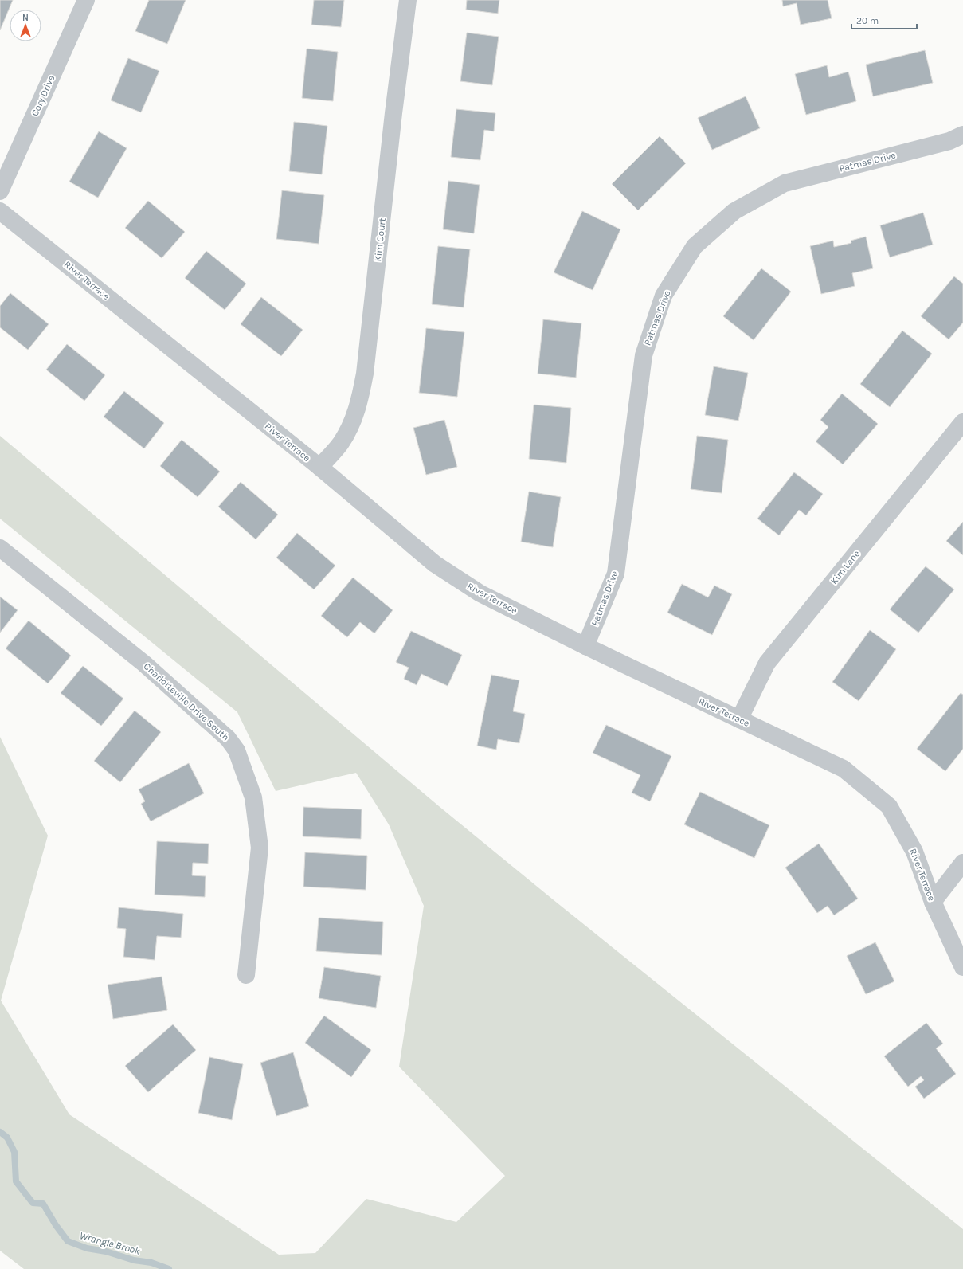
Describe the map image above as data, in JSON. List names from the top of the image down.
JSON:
{
  "streets": {
    "street": [
      "Cory Drive",
      "Patmas Drive",
      "Kim Court",
      "River Terrace",
      "Kim Lane",
      "Charlotteville Drive South"
    ]
  },
  "crossings": [
    ["Patmas Drive", "River Terrace"],
    ["Kim Court", "River Terrace"],
    ["River Terrace", "Kim Lane"]
  ],
  "water": ["Wrangle Brook"],
  "scale_bar": "20 m",
  "north": "top"
}
